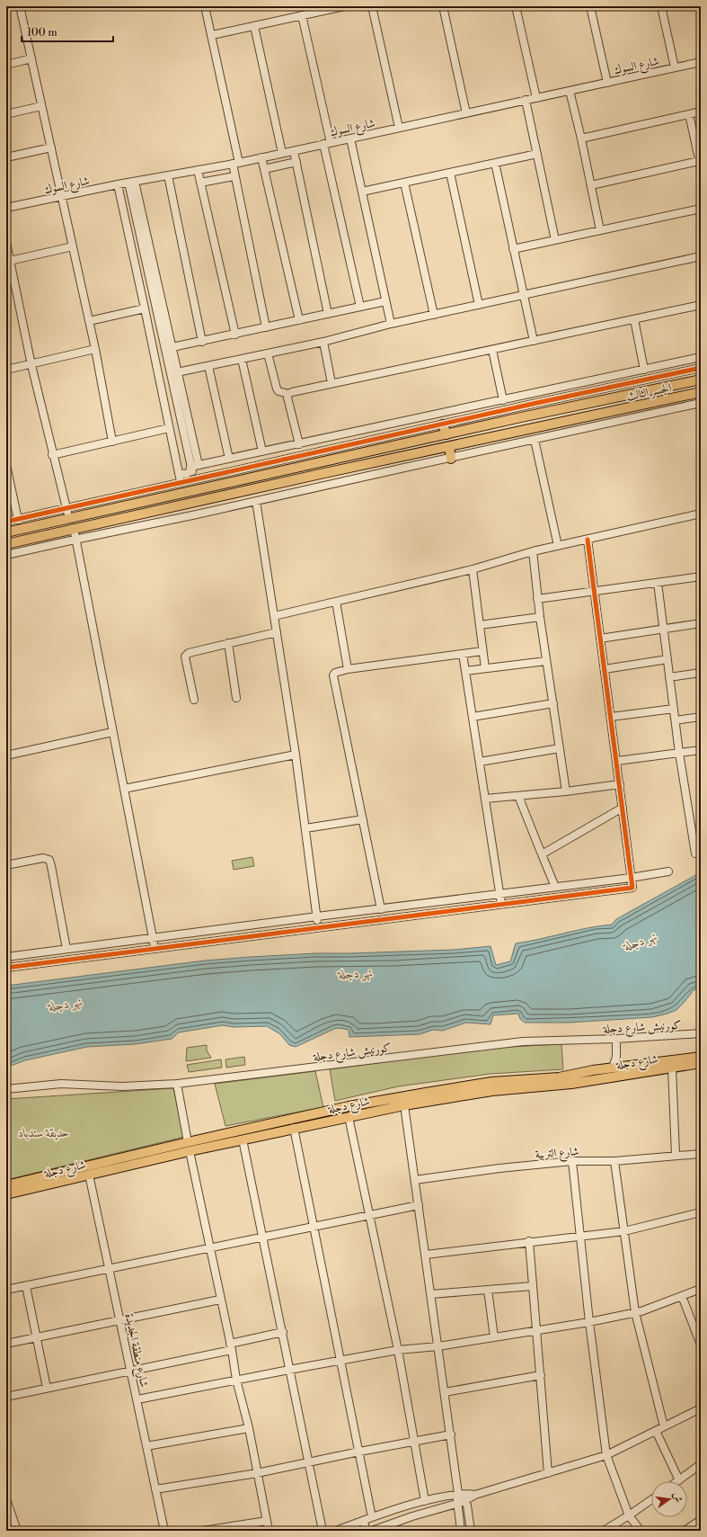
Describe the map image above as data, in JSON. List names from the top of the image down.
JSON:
{
  "streets": {
    "main road": ["الجسر الثالث", "شارع دجلة"],
    "street": [
      "شارع السوك",
      "كورنيش شارع دجلة",
      "شارع التربية",
      "شارع منطقة الجديدة"
    ]
  },
  "crossings": [
    ["شارع دجلة", "شارع منطقة الجديدة"]
  ],
  "water": ["نهر دجلة"],
  "parks": ["حديقة سندباد"],
  "scale_bar": "100 m",
  "north": "right"
}
